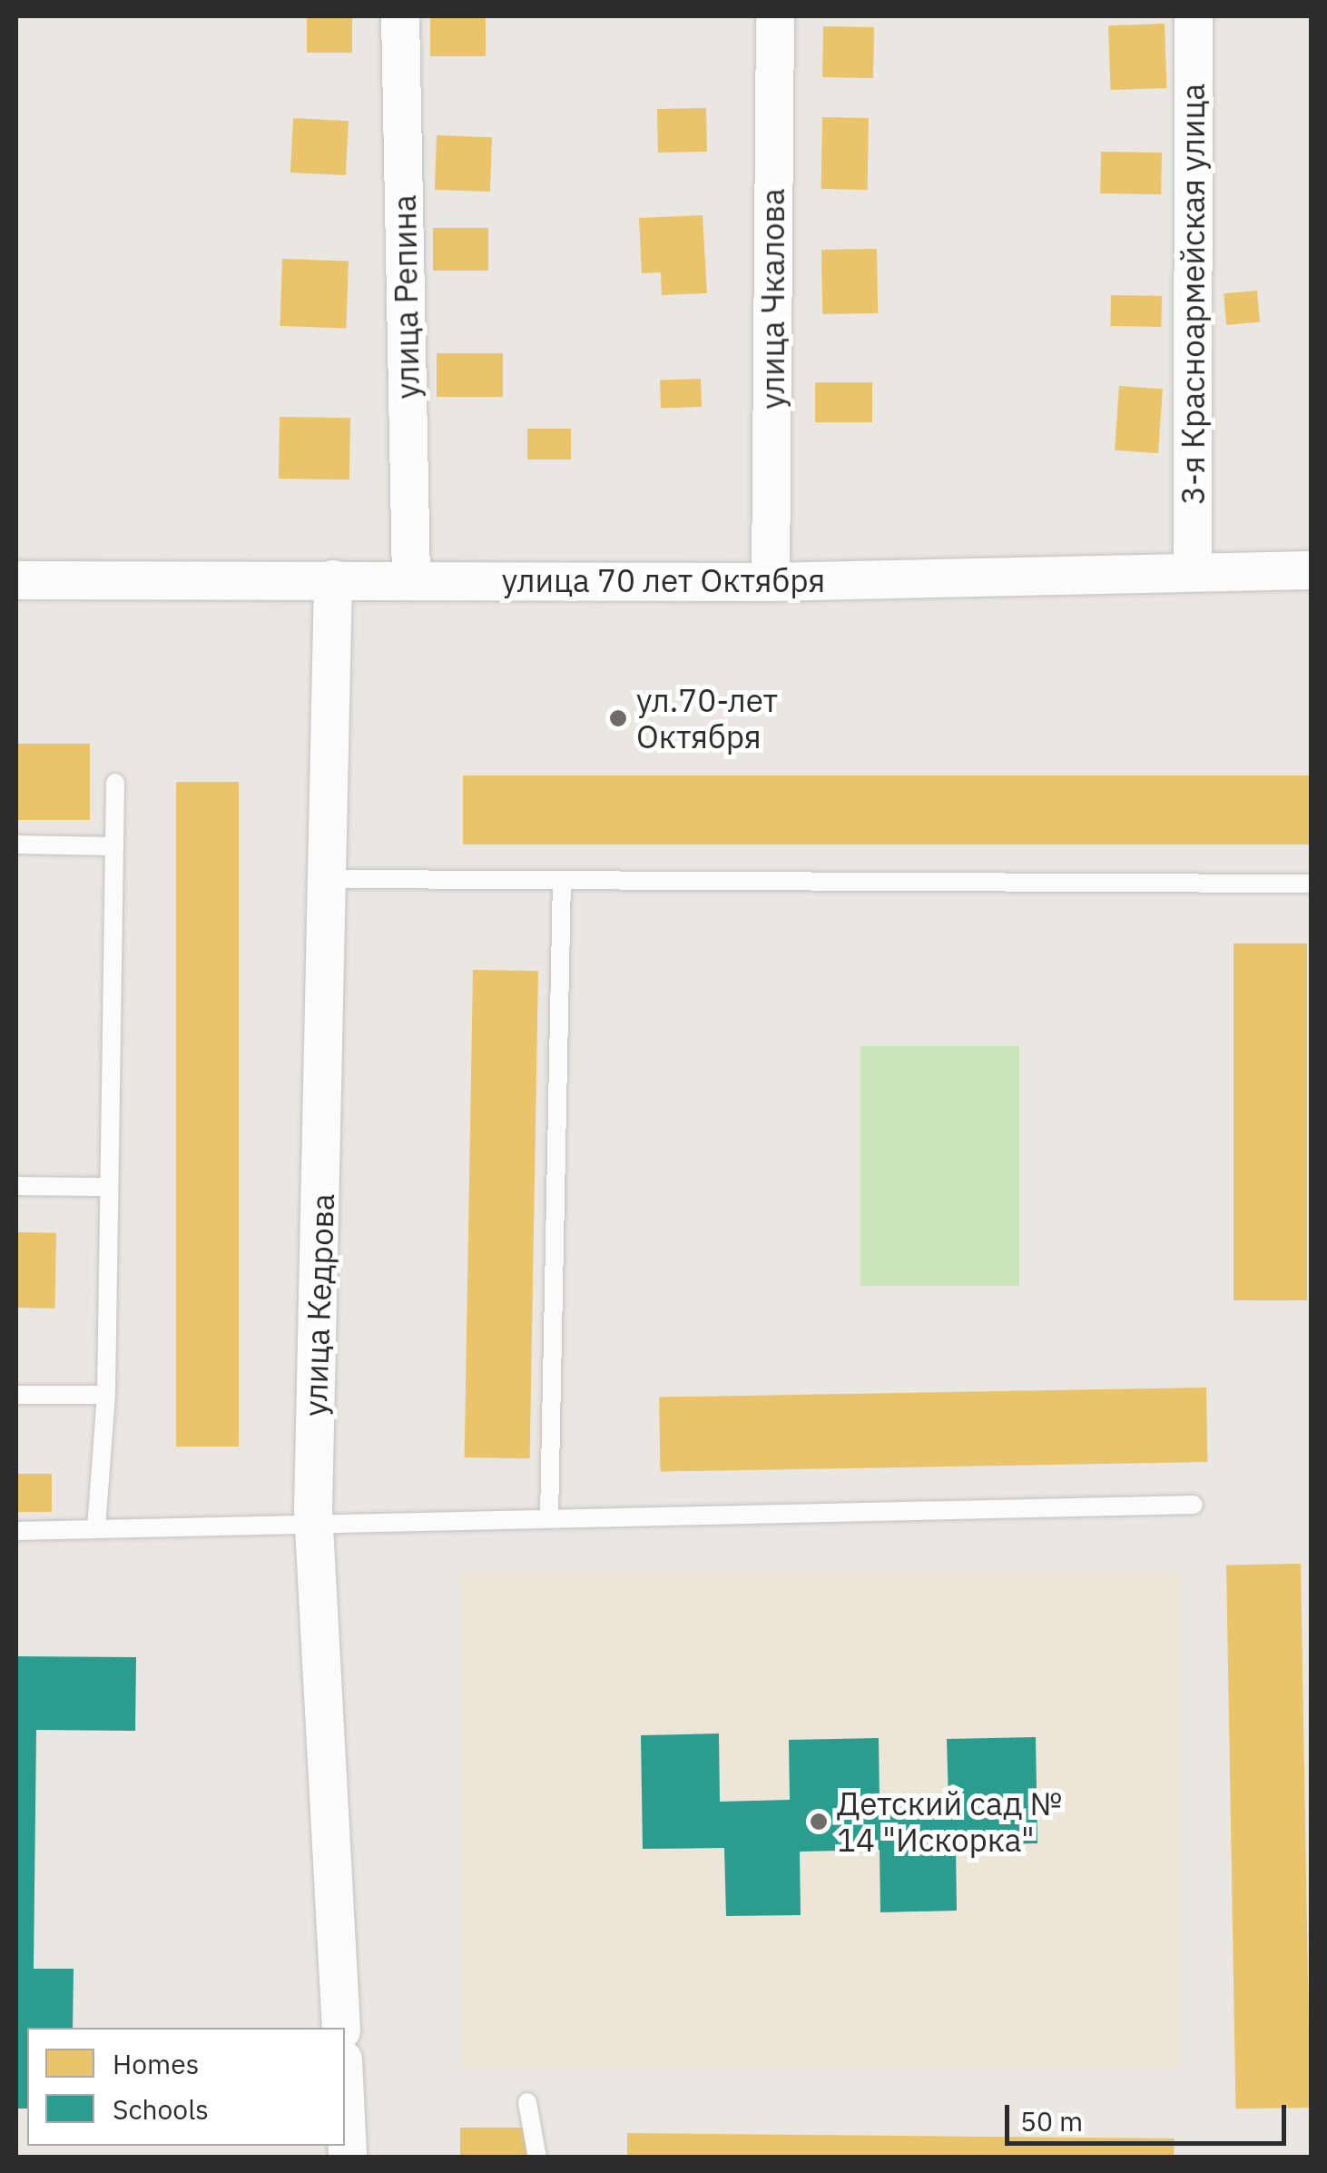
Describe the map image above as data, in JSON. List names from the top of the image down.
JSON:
{
  "streets": {
    "street": [
      "3-я Красноармейская улица",
      "улица Репина",
      "улица Чкалова",
      "улица 70 лет Октября",
      "улица Кедрова"
    ]
  },
  "crossings": [
    ["3-я Красноармейская улица", "улица 70 лет Октября"],
    ["улица Репина", "улица 70 лет Октября"],
    ["улица Чкалова", "улица 70 лет Октября"],
    ["улица 70 лет Октября", "улица Кедрова"]
  ],
  "places": ["ул.70-лет Октября", "Детский сад № 14 \"Искорка\""],
  "legend": ["Homes", "Schools"],
  "scale_bar": "50 m"
}
